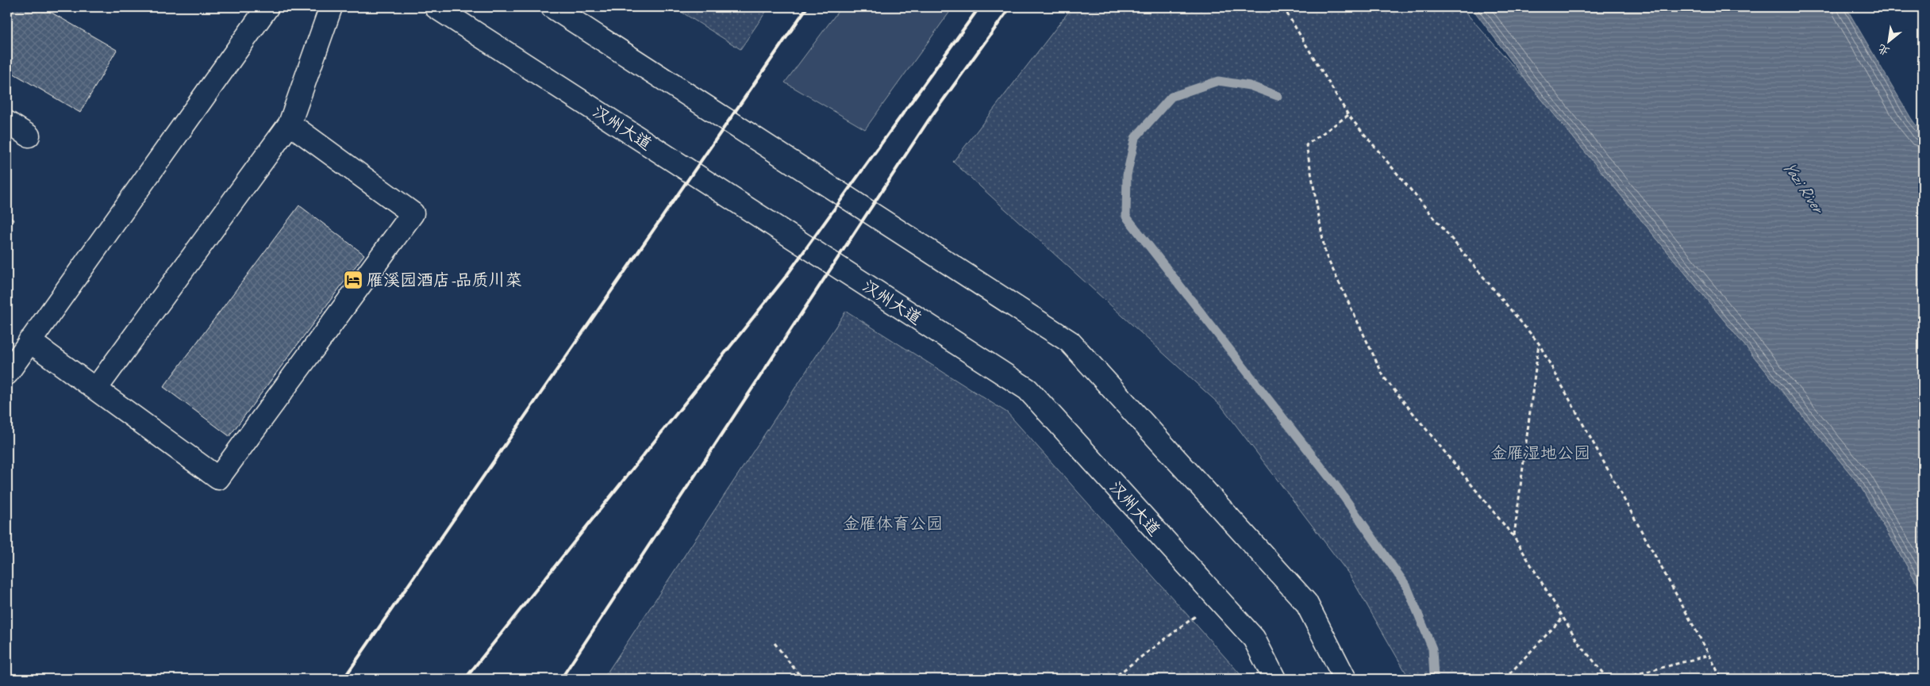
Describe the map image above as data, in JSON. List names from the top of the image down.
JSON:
{
  "streets": {
    "main road": ["汉州大道"]
  },
  "water": ["Yazi River"],
  "parks": ["金雁湿地公园", "金雁体育公园"],
  "places": {
    "hotel": ["雁溪园酒店-品质川菜"]
  },
  "north": "bottom left"
}
